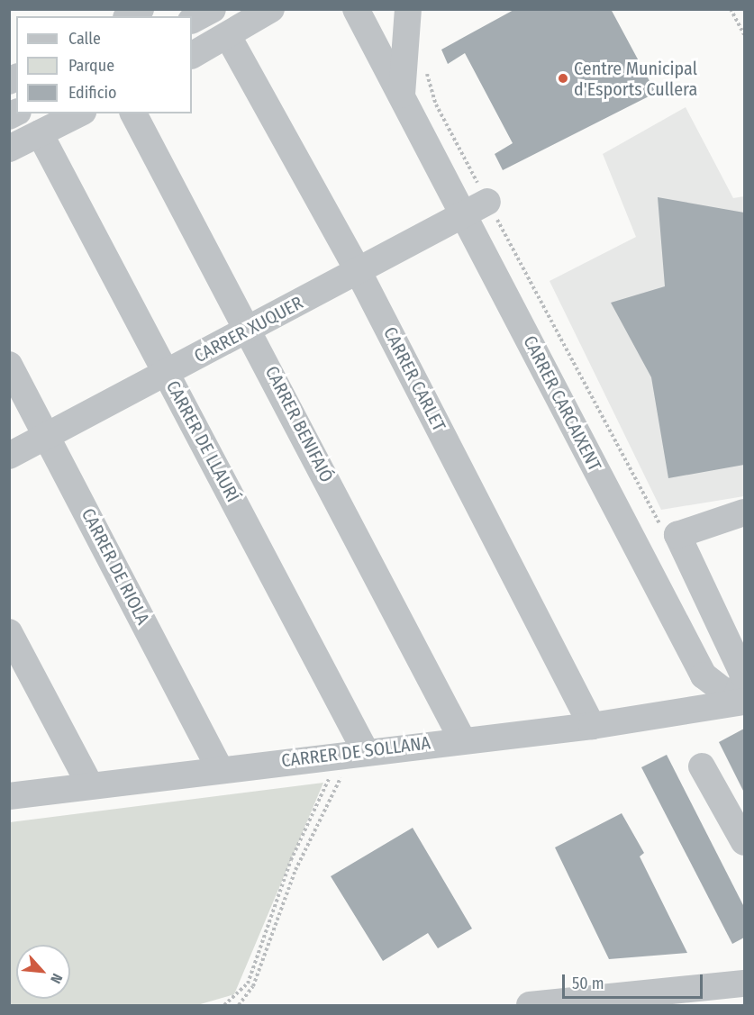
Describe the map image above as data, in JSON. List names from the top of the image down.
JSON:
{
  "streets": {
    "street": [
      "CARRER XUQUER",
      "CARRER CARLET",
      "CARRER CARCAIXENT",
      "CARRER BENIFAIÓ",
      "CARRER DE LLAURÍ",
      "CARRER DE RIOLA",
      "CARRER DE SOLLANA"
    ]
  },
  "crossings": [
    ["CARRER XUQUER", "CARRER CARLET"],
    ["CARRER XUQUER", "CARRER CARCAIXENT"],
    ["CARRER XUQUER", "CARRER BENIFAIÓ"],
    ["CARRER XUQUER", "CARRER DE LLAURÍ"],
    ["CARRER XUQUER", "CARRER DE RIOLA"],
    ["CARRER CARLET", "CARRER DE SOLLANA"],
    ["CARRER CARCAIXENT", "CARRER DE SOLLANA"],
    ["CARRER BENIFAIÓ", "CARRER DE SOLLANA"],
    ["CARRER DE LLAURÍ", "CARRER DE SOLLANA"],
    ["CARRER DE RIOLA", "CARRER DE SOLLANA"]
  ],
  "places": ["Centre Municipal d'Esports Cullera"],
  "legend": ["Calle", "Parque", "Edificio"],
  "scale_bar": "50 m",
  "north": "bottom right"
}
